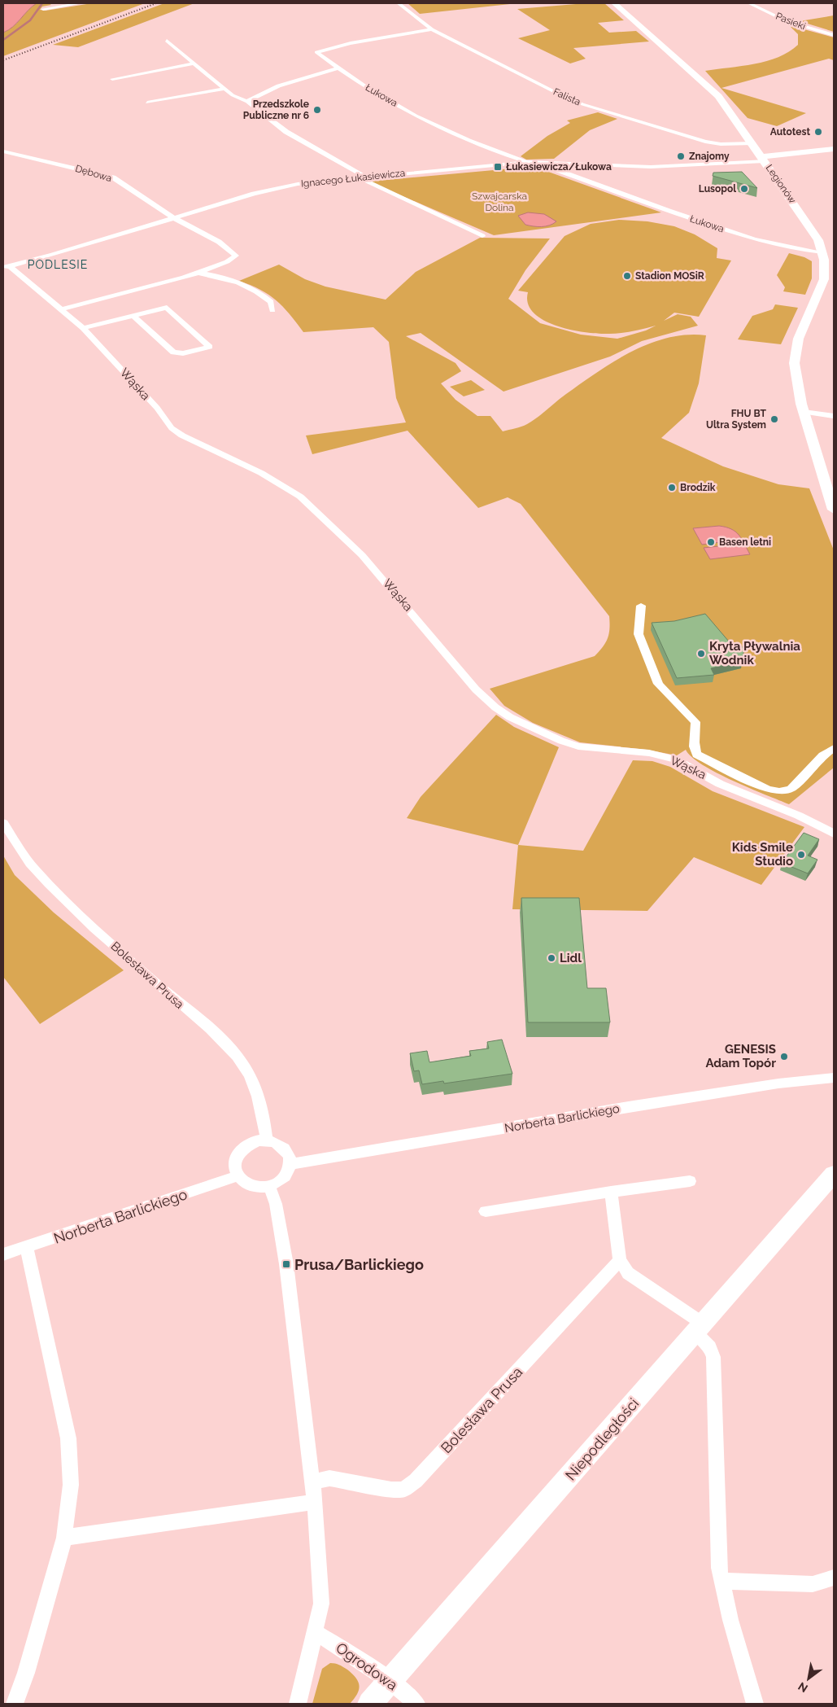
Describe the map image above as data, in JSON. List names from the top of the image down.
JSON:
{
  "streets": {
    "street": [
      "Pasieki",
      "Łukowa",
      "Falista",
      "Dębowa",
      "Ignacego Łukasiewicza",
      "Legionów",
      "Wąska",
      "Bolesława Prusa",
      "Norberta Barlickiego",
      "Niepodległości",
      "Ogrodowa"
    ]
  },
  "crossings": [
    ["Łukowa", "Falista"],
    ["Łukowa", "Ignacego Łukasiewicza"],
    ["Łukowa", "Legionów"],
    ["Falista", "Legionów"],
    ["Dębowa", "Ignacego Łukasiewicza"],
    ["Ignacego Łukasiewicza", "Legionów"],
    ["Ignacego Łukasiewicza", "Wąska"],
    ["Bolesława Prusa", "Norberta Barlickiego"],
    ["Niepodległości", "Ogrodowa"]
  ],
  "districts": ["PODLESIE"],
  "parks": ["Szwajcarska Dolina"],
  "places": {
    "other": [
      "Przedszkole Publiczne nr 6",
      "Autotest",
      "Znajomy",
      "Lusopol",
      "Stadion MOSiR",
      "FHU BT Ultra System",
      "Brodzik",
      "Basen letni",
      "Kryta Pływalnia Wodnik",
      "Kids Smile Studio",
      "Lidl",
      "GENESIS Adam Topór"
    ],
    "transit": ["Łukasiewicza/Łukowa", "Prusa/Barlickiego"]
  },
  "north": "bottom left"
}
